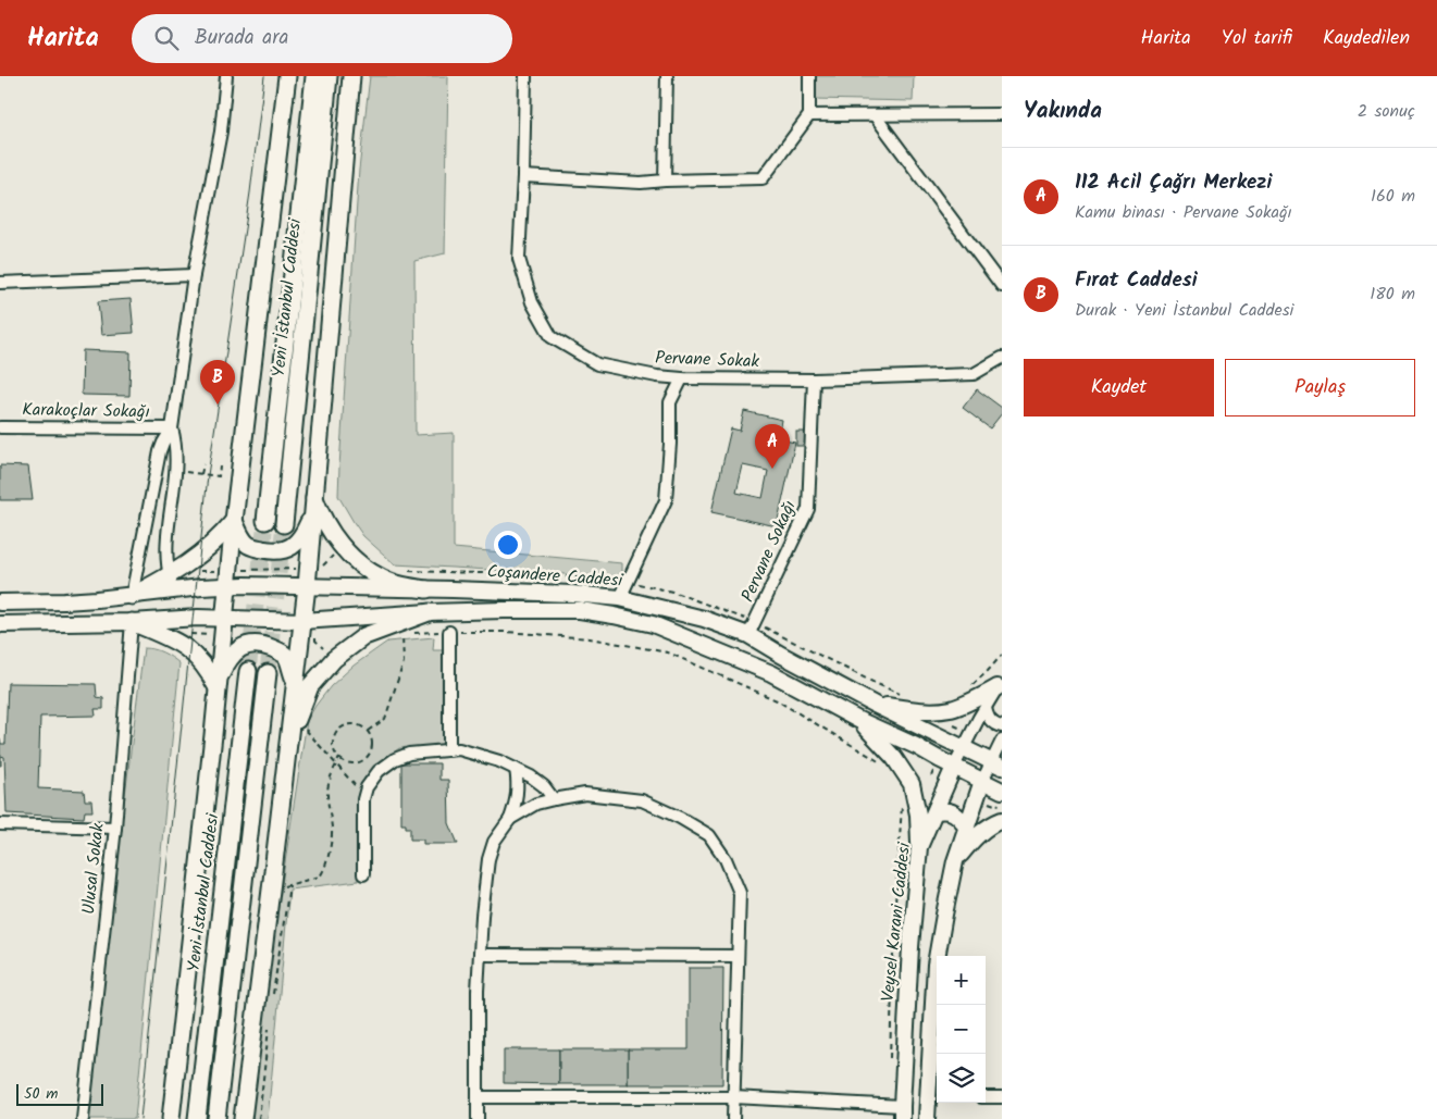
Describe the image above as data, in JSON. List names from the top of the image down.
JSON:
{
  "streets": {
    "highway": ["Yeni İstanbul Caddesi"],
    "main road": ["Coşandere Caddesi", "Veysel Karani Caddesi"],
    "street": [
      "Pervane Sokak",
      "Karakoçlar Sokağı",
      "Pervane Sokağı",
      "Ulusal Sokak"
    ]
  },
  "crossings": [
    ["Pervane Sokak", "Pervane Sokağı"],
    ["Pervane Sokağı", "Coşandere Caddesi"],
    ["Coşandere Caddesi", "Ulusal Sokak"],
    ["Coşandere Caddesi", "Veysel Karani Caddesi"]
  ],
  "scale_bar": "50 m",
  "page": {
    "header": "Harita",
    "search": "Burada ara",
    "nav": ["Harita", "Yol tarifi", "Kaydedilen"],
    "heading": ["Yakında", "2 sonuç"],
    "list": [
      {
        "mark": "A",
        "name": "112 Acil Çağrı Merkezi",
        "note": "Kamu binası · Pervane Sokağı",
        "value": "160 m"
      },
      {
        "mark": "B",
        "name": "Fırat Caddesi",
        "note": "Durak · Yeni İstanbul Caddesi",
        "value": "180 m"
      }
    ],
    "buttons": ["Kaydet", "Paylaş"],
    "pins": ["B", "A"],
    "map_buttons": ["+", "−"],
    "scale": "50 m"
  }
}
